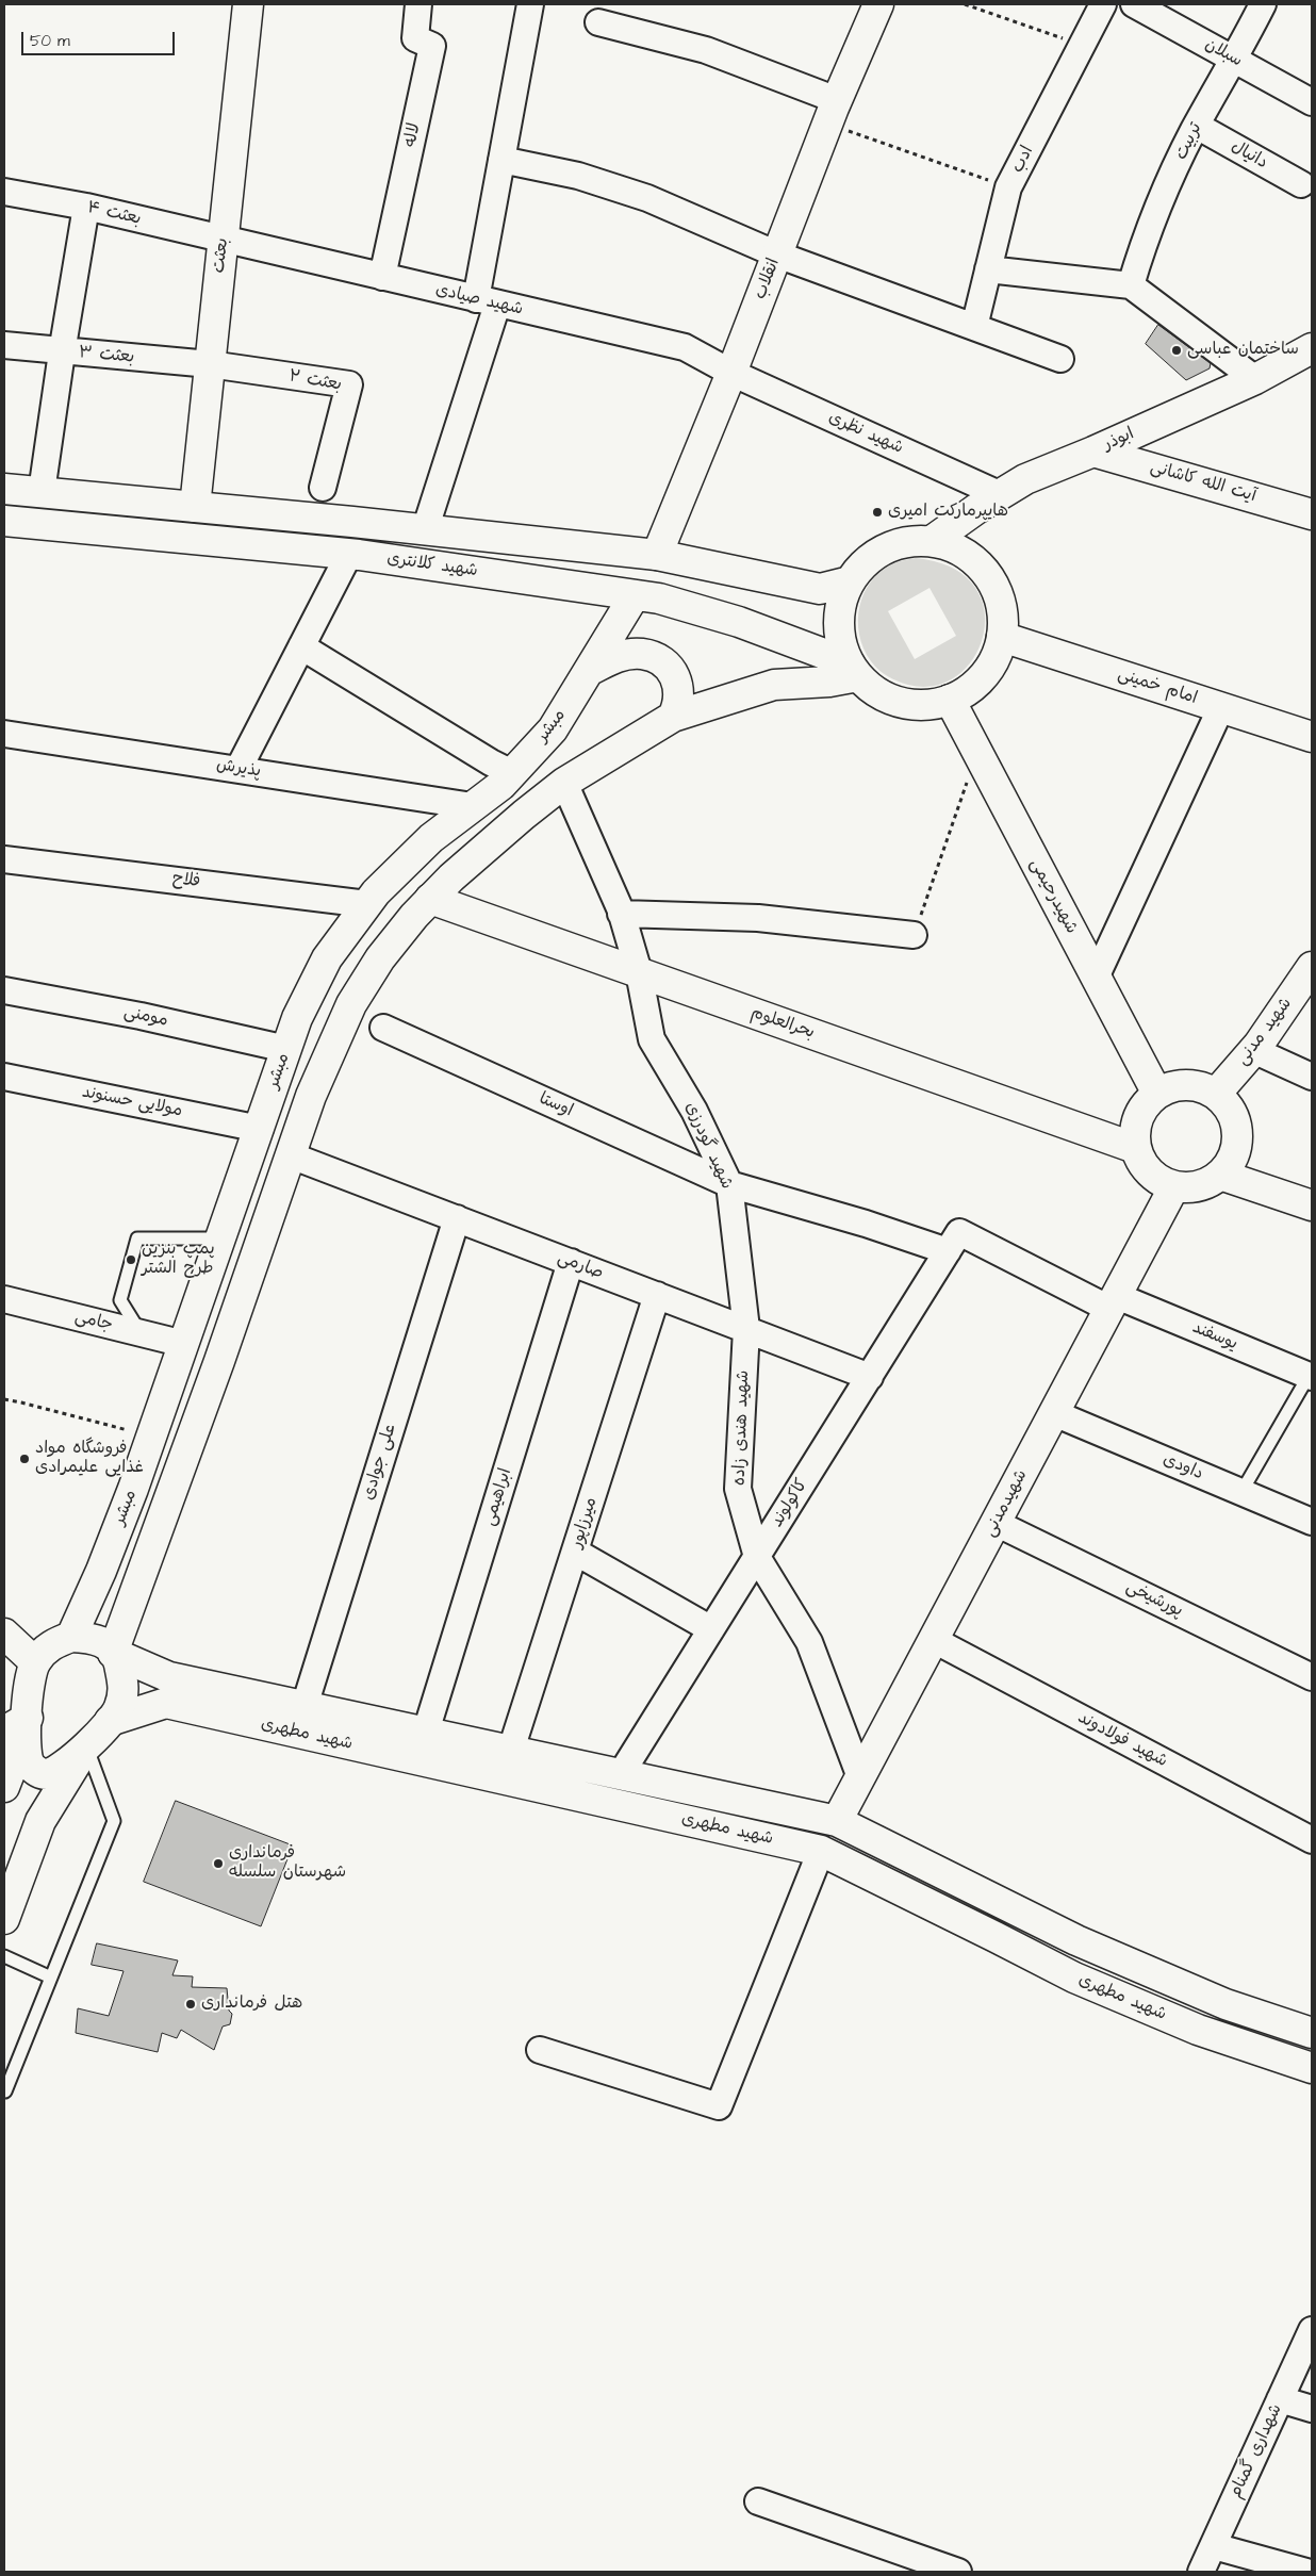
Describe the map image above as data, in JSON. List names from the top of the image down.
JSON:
{
  "streets": {
    "main road": [
      "بعثت",
      "انقلاب",
      "ابوذر",
      "آیت الله کاشانی",
      "شهید کلانتری",
      "امام خمینی",
      "مبشر",
      "شهیدرحیمی",
      "بحرالعلوم",
      "شهید مدنی",
      "شهیدمدنی",
      "شهید مطهری"
    ],
    "street": [
      "سبلان",
      "لاله",
      "تربیت",
      "دانیال",
      "ادب",
      "بعثت ۴",
      "شهید صیادی",
      "بعثت ۳",
      "بعثت ۲",
      "شهید نظری",
      "پذیرش",
      "فلاح",
      "مومنی",
      "مولایی حسنوند",
      "اوستا",
      "شهید گودرزی",
      "صارمی",
      "جامی",
      "یوسفند",
      "شهید هندی زاده",
      "علی جوادی",
      "داودی",
      "ابراهیمی",
      "کاکولوند",
      "میرزاپور",
      "پورشیخی",
      "شهید فولادوند",
      "شهداری گمنام"
    ]
  },
  "crossings": [
    ["سبلان", "تربیت"],
    ["لاله", "شهید صیادی"],
    ["تربیت", "دانیال"],
    ["بعثت ۴", "بعثت"],
    ["بعثت ۴", "شهید صیادی"],
    ["بعثت", "شهید صیادی"],
    ["بعثت", "بعثت ۳"],
    ["بعثت", "بعثت ۲"],
    ["بعثت", "شهید کلانتری"],
    ["انقلاب", "شهید صیادی"],
    ["انقلاب", "شهید نظری"],
    ["انقلاب", "شهید کلانتری"],
    ["شهید صیادی", "شهید نظری"],
    ["بعثت ۳", "بعثت ۲"],
    ["شهید نظری", "ابوذر"],
    ["ابوذر", "آیت الله کاشانی"],
    ["ابوذر", "شهید کلانتری"],
    ["ابوذر", "امام خمینی"],
    ["ابوذر", "شهیدرحیمی"],
    ["شهید کلانتری", "امام خمینی"],
    ["شهید کلانتری", "مبشر"],
    ["شهید کلانتری", "شهیدرحیمی"],
    ["امام خمینی", "شهیدرحیمی"],
    ["مبشر", "پذیرش"],
    ["مبشر", "فلاح"],
    ["مبشر", "مومنی"],
    ["مبشر", "مولایی حسنوند"],
    ["مبشر", "جامی"],
    ["مبشر", "شهید مطهری"],
    ["شهیدرحیمی", "بحرالعلوم"],
    ["شهیدرحیمی", "شهید مدنی"],
    ["شهیدرحیمی", "شهیدمدنی"],
    ["بحرالعلوم", "شهید مدنی"],
    ["بحرالعلوم", "شهید گودرزی"],
    ["بحرالعلوم", "شهیدمدنی"],
    ["شهید مدنی", "شهیدمدنی"],
    ["اوستا", "شهید گودرزی"],
    ["اوستا", "یوسفند"],
    ["اوستا", "کاکولوند"],
    ["شهید گودرزی", "صارمی"],
    ["شهید گودرزی", "شهید هندی زاده"],
    ["صارمی", "شهید هندی زاده"],
    ["صارمی", "علی جوادی"],
    ["صارمی", "ابراهیمی"],
    ["صارمی", "کاکولوند"],
    ["صارمی", "میرزاپور"],
    ["یوسفند", "کاکولوند"],
    ["یوسفند", "شهیدمدنی"],
    ["شهید هندی زاده", "کاکولوند"],
    ["شهید هندی زاده", "شهیدمدنی"],
    ["علی جوادی", "شهید مطهری"],
    ["داودی", "شهیدمدنی"],
    ["ابراهیمی", "شهید مطهری"],
    ["کاکولوند", "شهید مطهری"],
    ["شهیدمدنی", "پورشیخی"],
    ["شهیدمدنی", "شهید مطهری"],
    ["شهیدمدنی", "شهید فولادوند"],
    ["میرزاپور", "شهید مطهری"]
  ],
  "places": [
    "ساختمان عباسی",
    "هایپرمارکت امیری",
    "پمپ بنزین طرح الشتر",
    "فروشگاه مواد غذایی علیمرادی",
    "فرمانداری شهرستان سلسله",
    "هتل فرمانداری"
  ],
  "scale_bar": "50 m"
}
